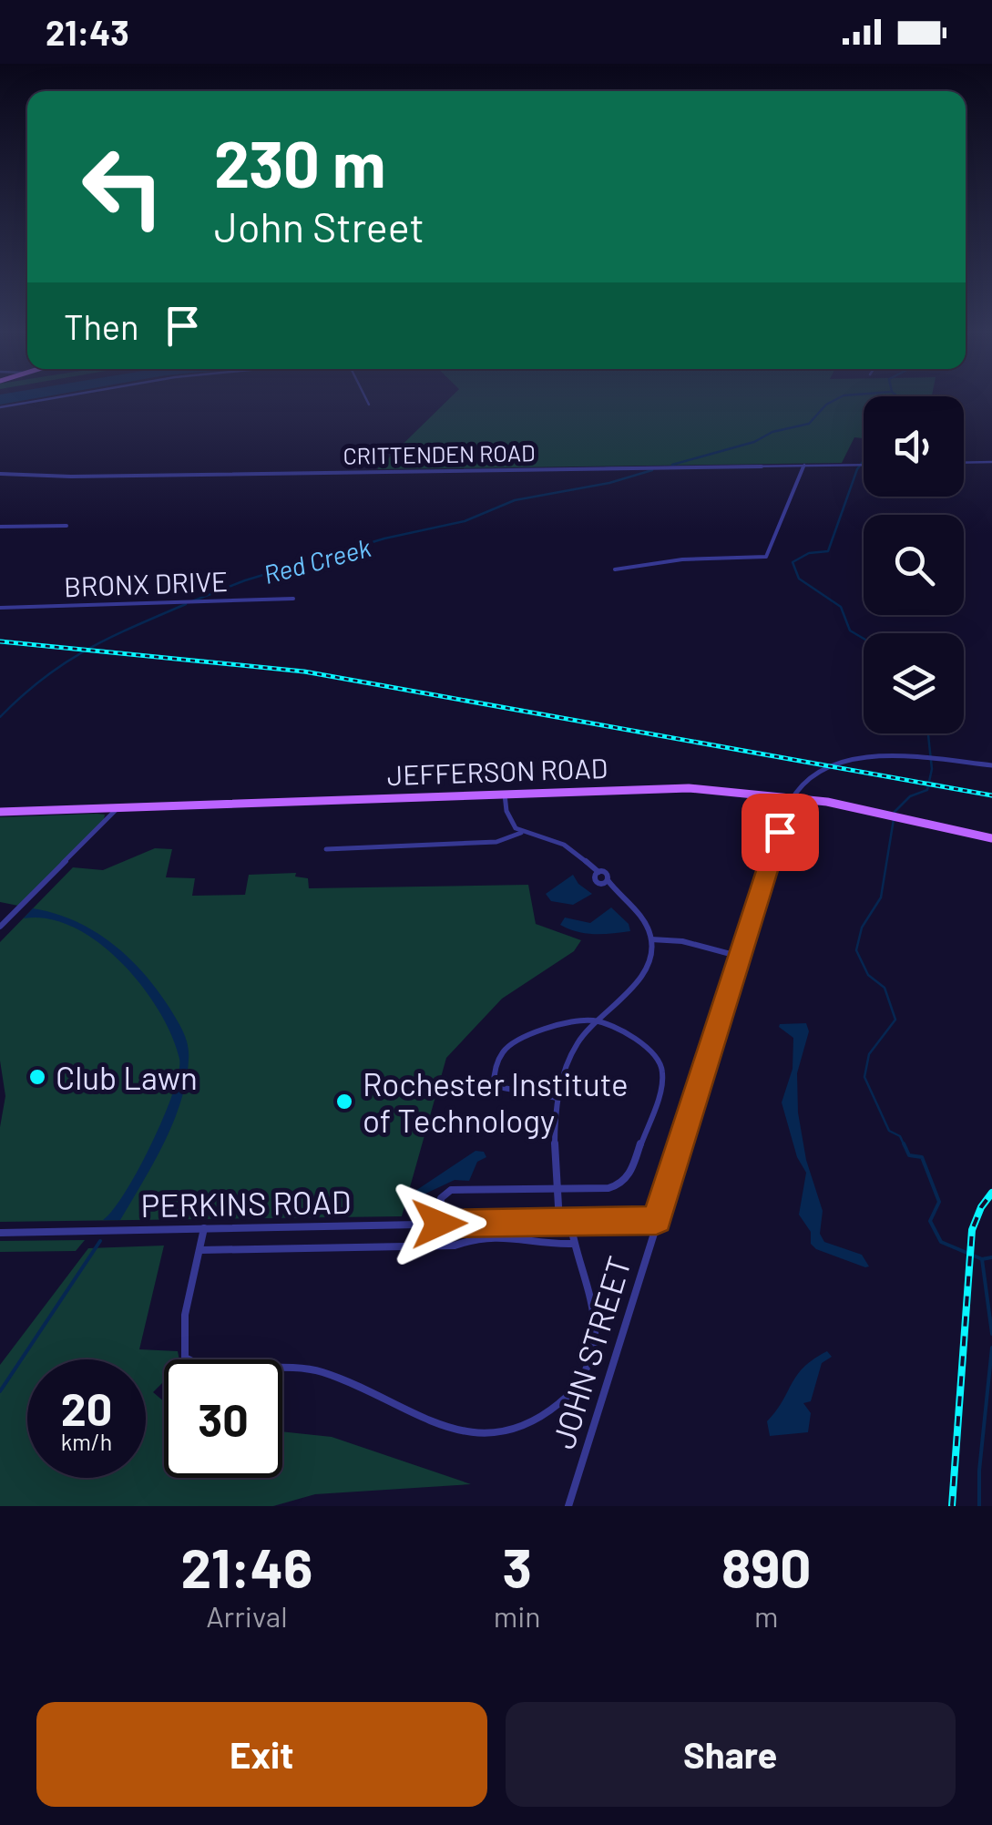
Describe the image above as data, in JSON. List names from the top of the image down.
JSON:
{
  "streets": {
    "main road": ["JEFFERSON ROAD"],
    "street": [
      "CRITTENDEN ROAD",
      "BRONX DRIVE",
      "PERKINS ROAD",
      "JOHN STREET"
    ]
  },
  "crossings": [
    ["JEFFERSON ROAD", "JOHN STREET"],
    ["PERKINS ROAD", "JOHN STREET"]
  ],
  "water": ["Red Creek"],
  "places": ["Club Lawn", "Rochester Institute of Technology"],
  "page": {
    "status": "21:43",
    "turn": ["230 m", "John Street"],
    "then": "Then",
    "speed": "20 km/h",
    "limit": "30",
    "eta": [
      "21:46",
      "Arrival",
      "3",
      "min",
      "890",
      "m"
    ],
    "buttons": ["Exit", "Share"]
  }
}
